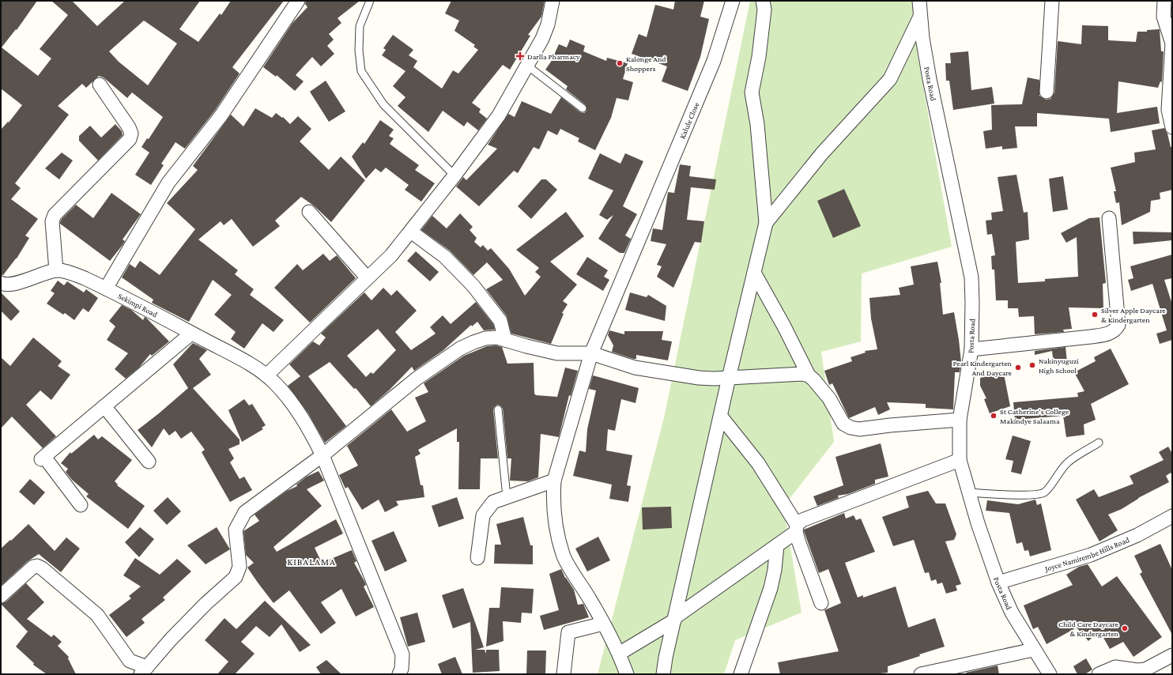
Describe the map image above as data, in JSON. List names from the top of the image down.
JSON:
{
  "streets": {
    "street": [
      "Posta Road",
      "Kalule Close",
      "Sekimpi Road",
      "Joyce Namirembe Hills Road"
    ]
  },
  "crossings": [
    ["Posta Road", "Joyce Namirembe Hills Road"]
  ],
  "districts": ["KIBALAMA"],
  "places": {
    "health": ["Darlla Pharmacy"],
    "other": [
      "Kalonge And Shoppers",
      "Silver Apple Daycare & Kindergarten",
      "Nakinyuguzi High School",
      "Pearl Kindergarten And Daycare",
      "St Catherine's College Makindye Salaama",
      "Child Care Daycare & Kindergarten"
    ]
  }
}
